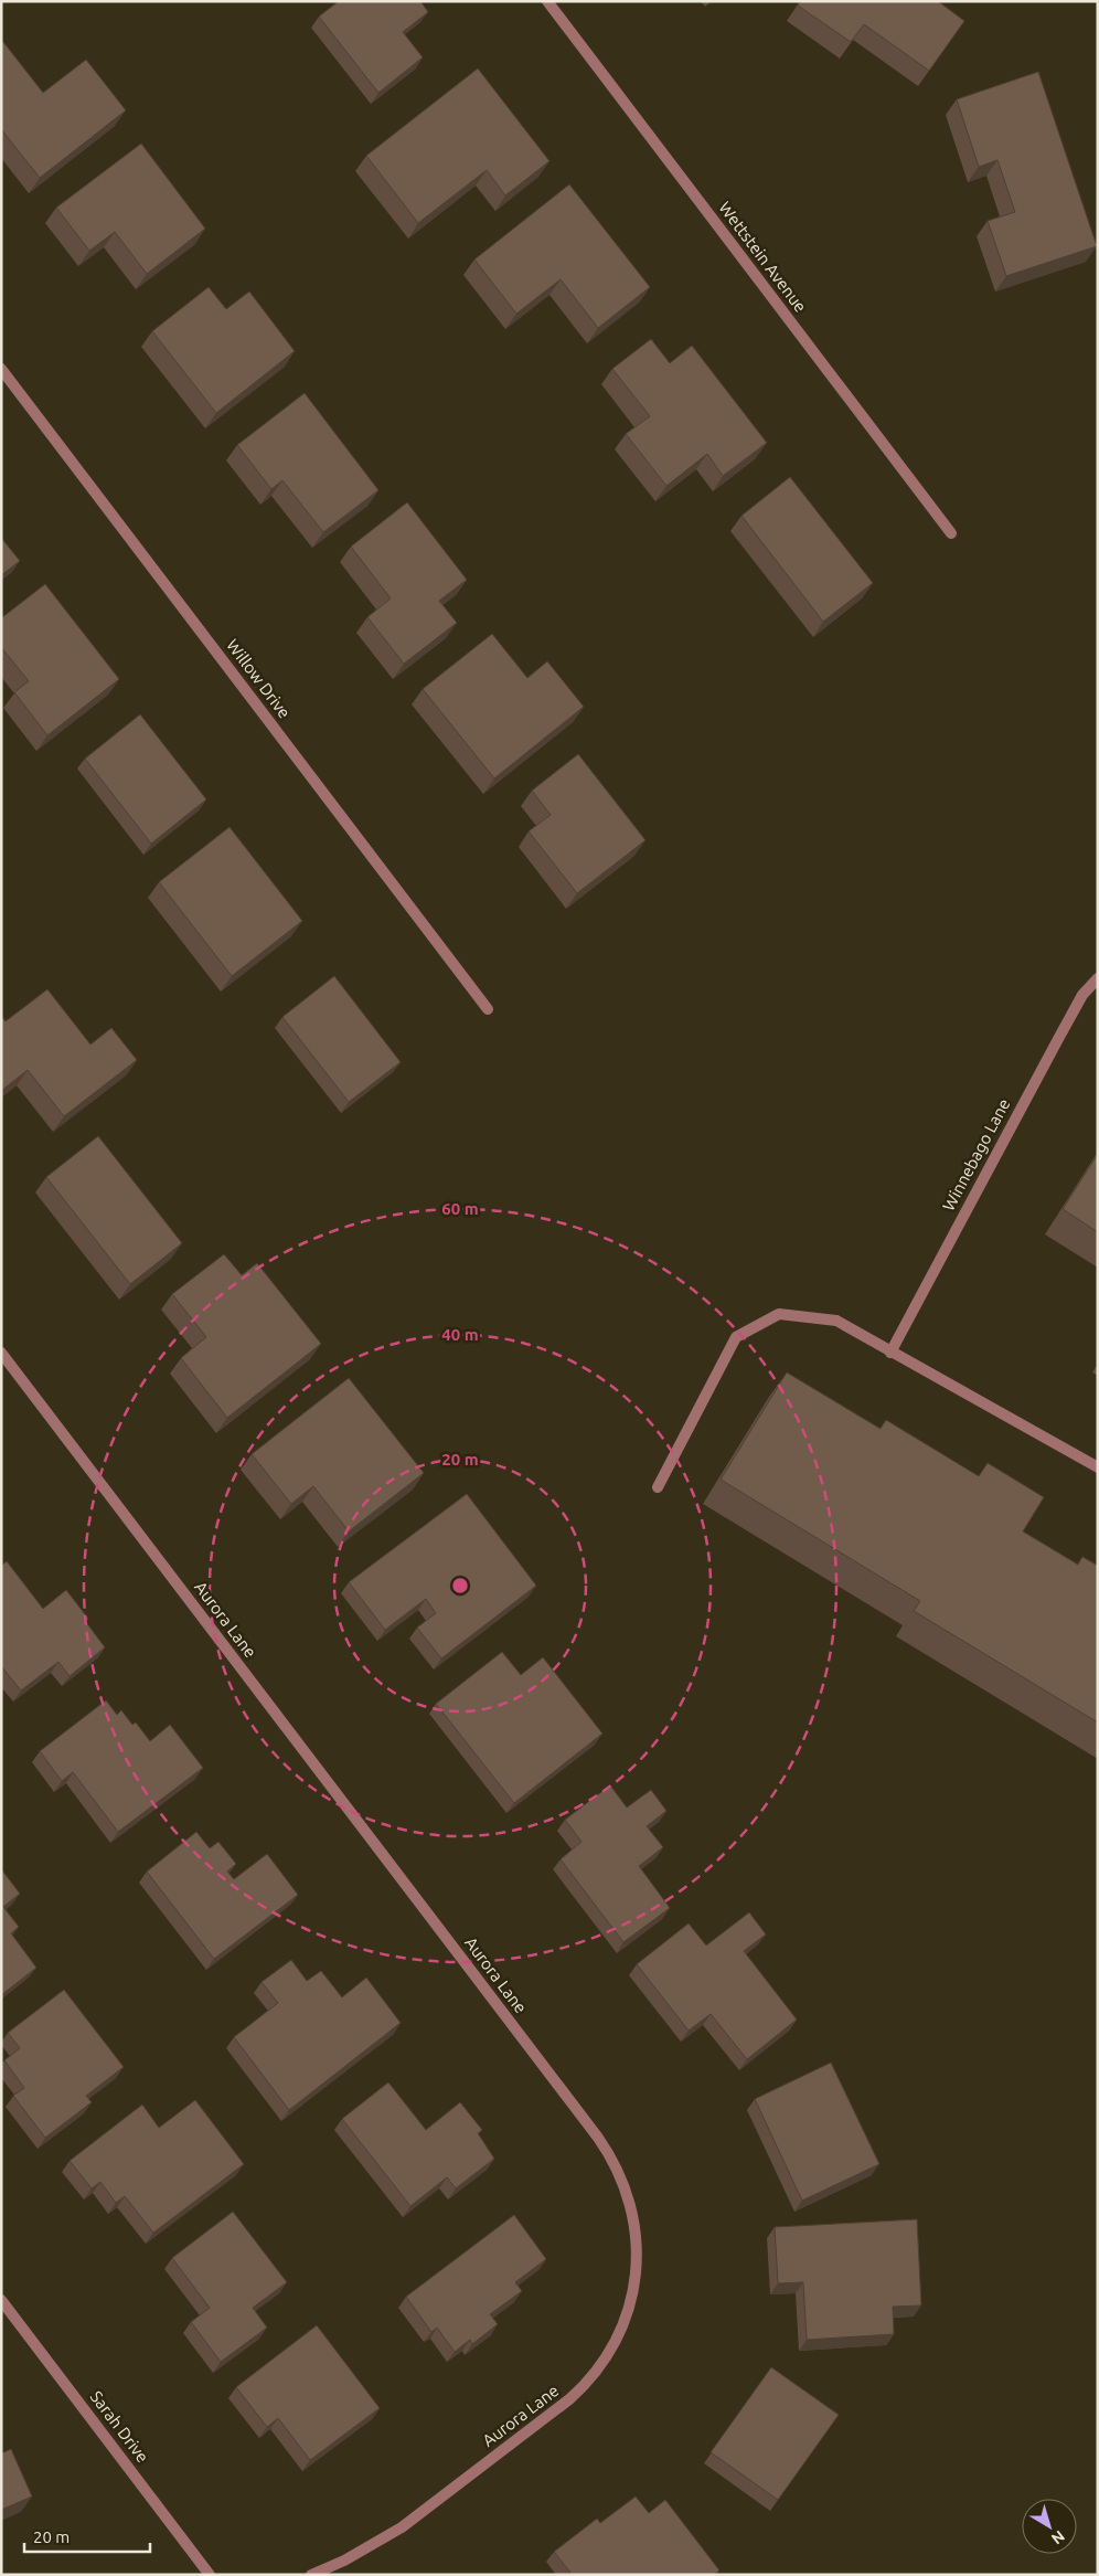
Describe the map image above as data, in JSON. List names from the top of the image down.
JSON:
{
  "streets": {
    "street": [
      "Wettstein Avenue",
      "Willow Drive",
      "Winnebago Lane",
      "Aurora Lane",
      "Sarah Drive"
    ]
  },
  "scale_bar": "20 m",
  "north": "bottom right",
  "rings": ["60 m", "40 m", "20 m"]
}
